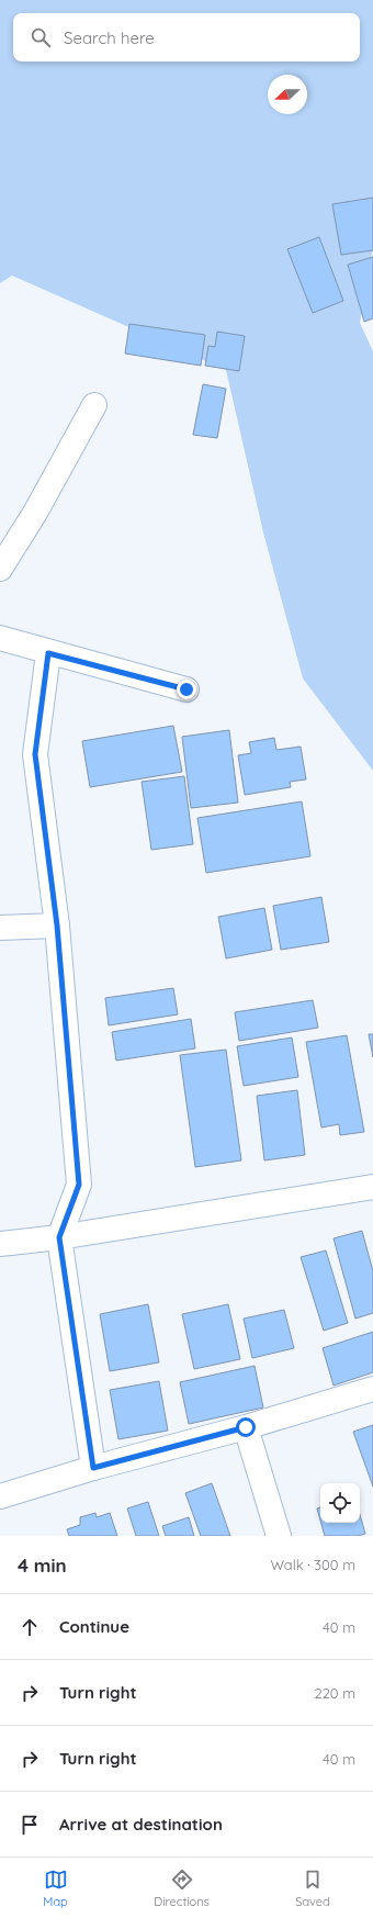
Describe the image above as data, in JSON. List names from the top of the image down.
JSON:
{
  "north": "left",
  "page": {
    "search": "Search here",
    "heading": ["4 min", "Walk · 300 m"],
    "list": [
      ["Continue", "40 m"],
      ["Turn right", "220 m"],
      ["Turn right", "40 m"],
      "Arrive at destination"
    ],
    "nav": ["Map", "Directions", "Saved"]
  }
}
